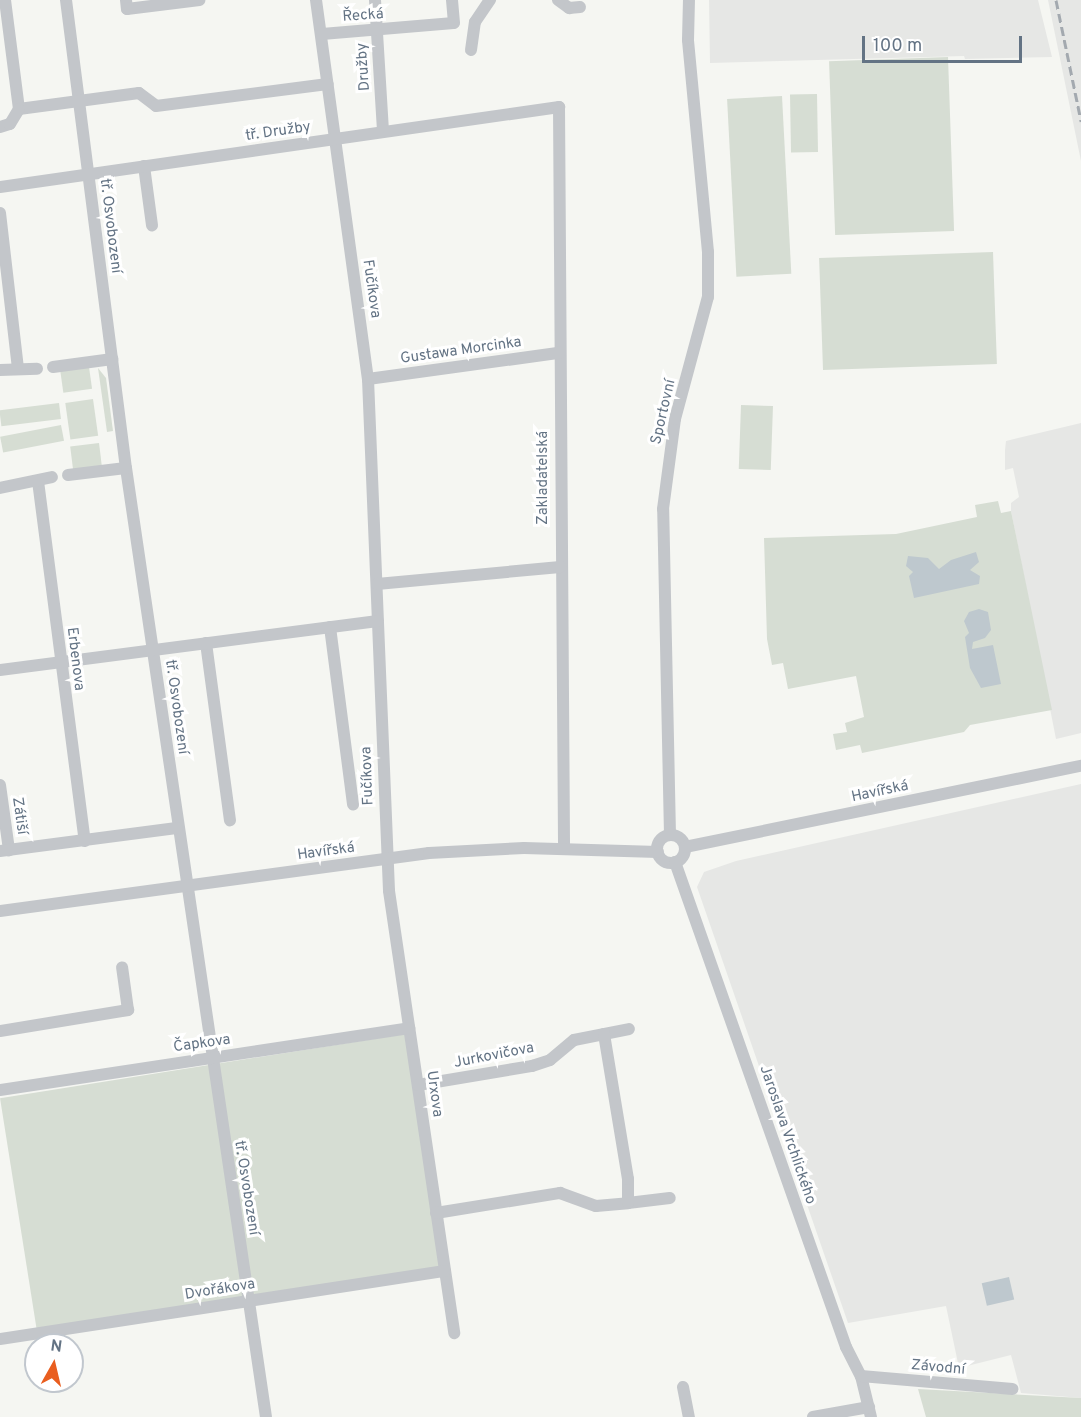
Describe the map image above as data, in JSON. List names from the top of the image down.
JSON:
{
  "streets": {
    "street": [
      "Řecká",
      "Družby",
      "tř. Družby",
      "tř. Osvobození",
      "Fučíkova",
      "Gustawa Morcinka",
      "Sportovní",
      "Zakladatelská",
      "Erbenova",
      "Havířská",
      "Zátiší",
      "Čapkova",
      "Jurkovičova",
      "Urxova",
      "Jaroslava Vrchlického",
      "Dvořákova",
      "Závodní"
    ]
  },
  "crossings": [
    ["Řecká", "Družby"],
    ["Řecká", "Fučíkova"],
    ["Družby", "tř. Družby"],
    ["tř. Družby", "tř. Osvobození"],
    ["tř. Družby", "Fučíkova"],
    ["tř. Družby", "Zakladatelská"],
    ["tř. Osvobození", "Havířská"],
    ["tř. Osvobození", "Čapkova"],
    ["tř. Osvobození", "Dvořákova"],
    ["Fučíkova", "Gustawa Morcinka"],
    ["Fučíkova", "Havířská"],
    ["Fučíkova", "Urxova"],
    ["Gustawa Morcinka", "Zakladatelská"],
    ["Sportovní", "Havířská"],
    ["Sportovní", "Jaroslava Vrchlického"],
    ["Zakladatelská", "Havířská"],
    ["Havířská", "Urxova"],
    ["Havířská", "Jaroslava Vrchlického"],
    ["Čapkova", "Urxova"],
    ["Jurkovičova", "Urxova"],
    ["Urxova", "Dvořákova"],
    ["Jaroslava Vrchlického", "Závodní"]
  ],
  "scale_bar": "100 m",
  "north": "top"
}
